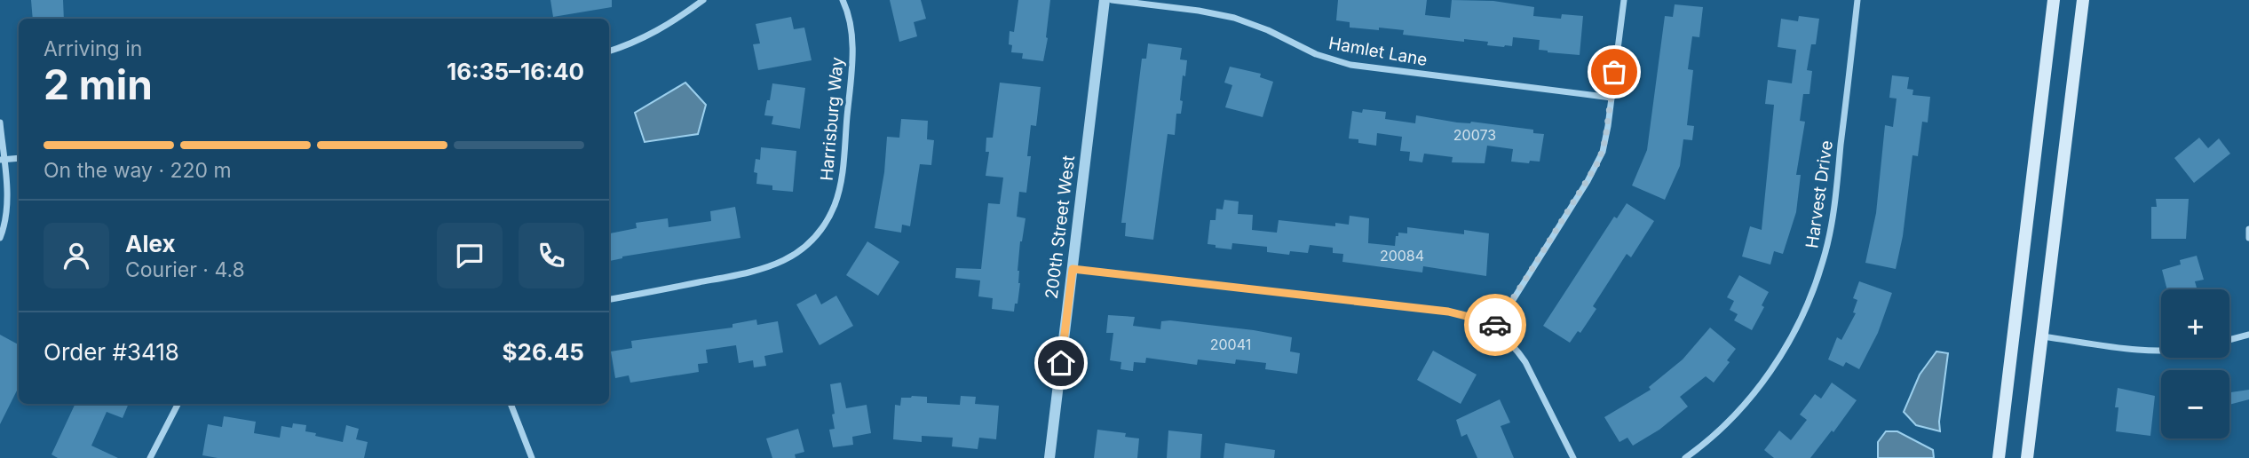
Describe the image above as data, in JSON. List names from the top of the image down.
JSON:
{
  "streets": {
    "street": [
      "Hamlet Lane",
      "Harrisburg Way",
      "Harvest Drive",
      "200th Street West"
    ]
  },
  "house_numbers": ["20073", "20084", "20041"],
  "page": {
    "heading": ["2 min", "Arriving in", "16:35–16:40"],
    "panel": [
      "Alex",
      "Courier · 4.8",
      "Order #3418",
      "$26.45"
    ],
    "bar": "On the way · 220 m",
    "map_buttons": ["+", "−"]
  }
}
